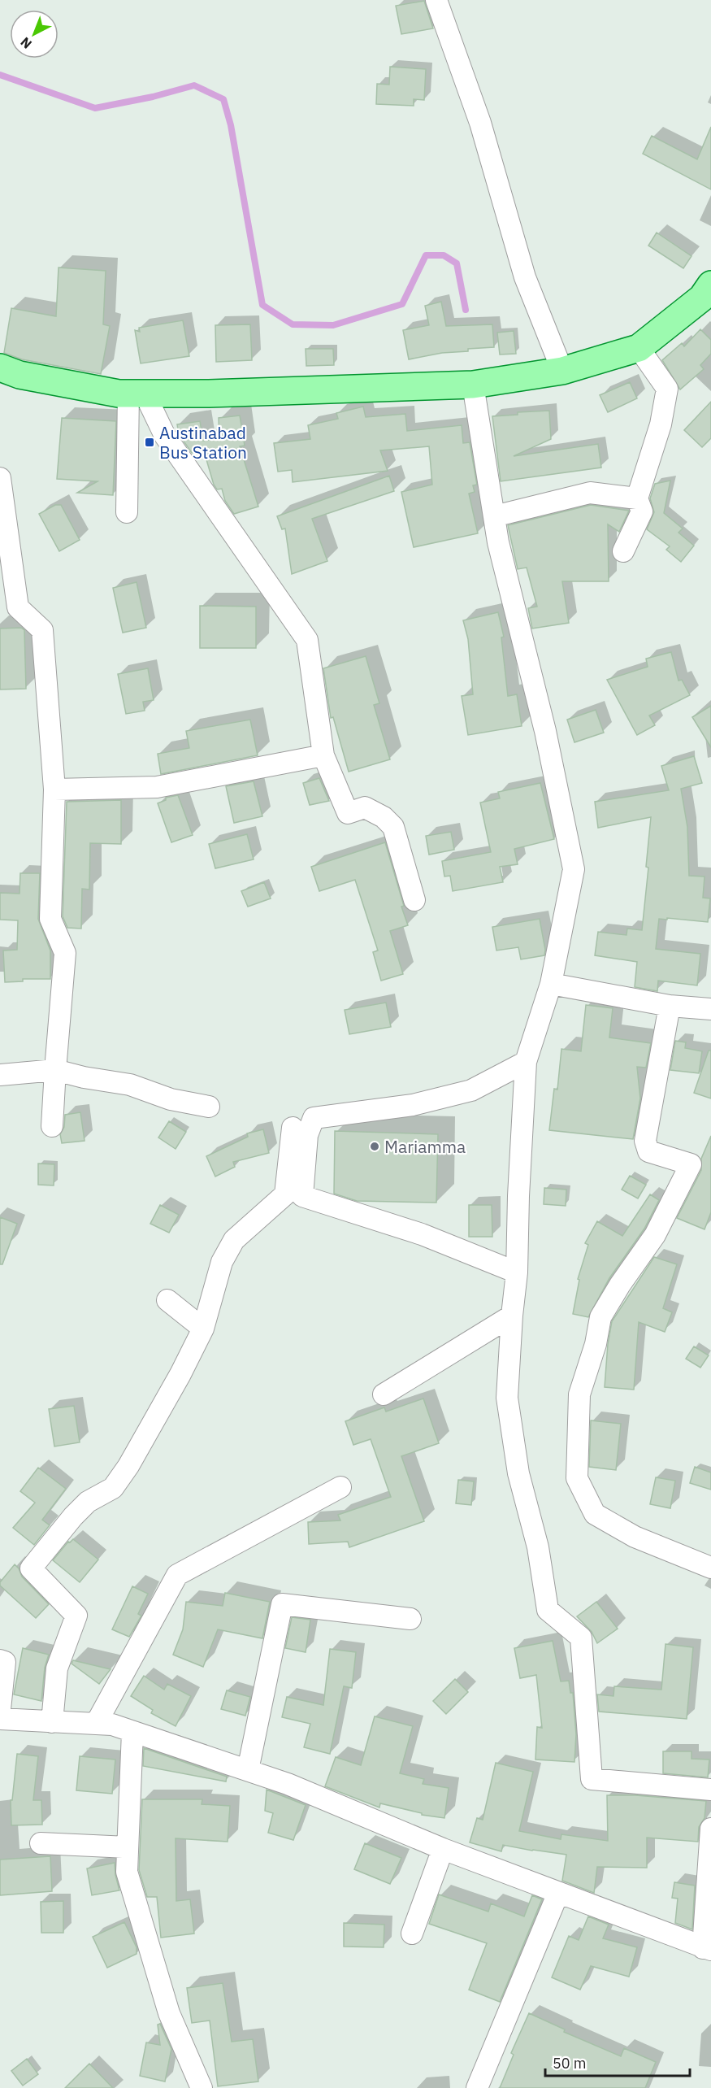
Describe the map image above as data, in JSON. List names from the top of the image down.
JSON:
{
  "places": {
    "transit": ["Austinabad Bus Station"],
    "other": ["Mariamma"]
  },
  "scale_bar": "50 m",
  "north": "bottom left"
}
